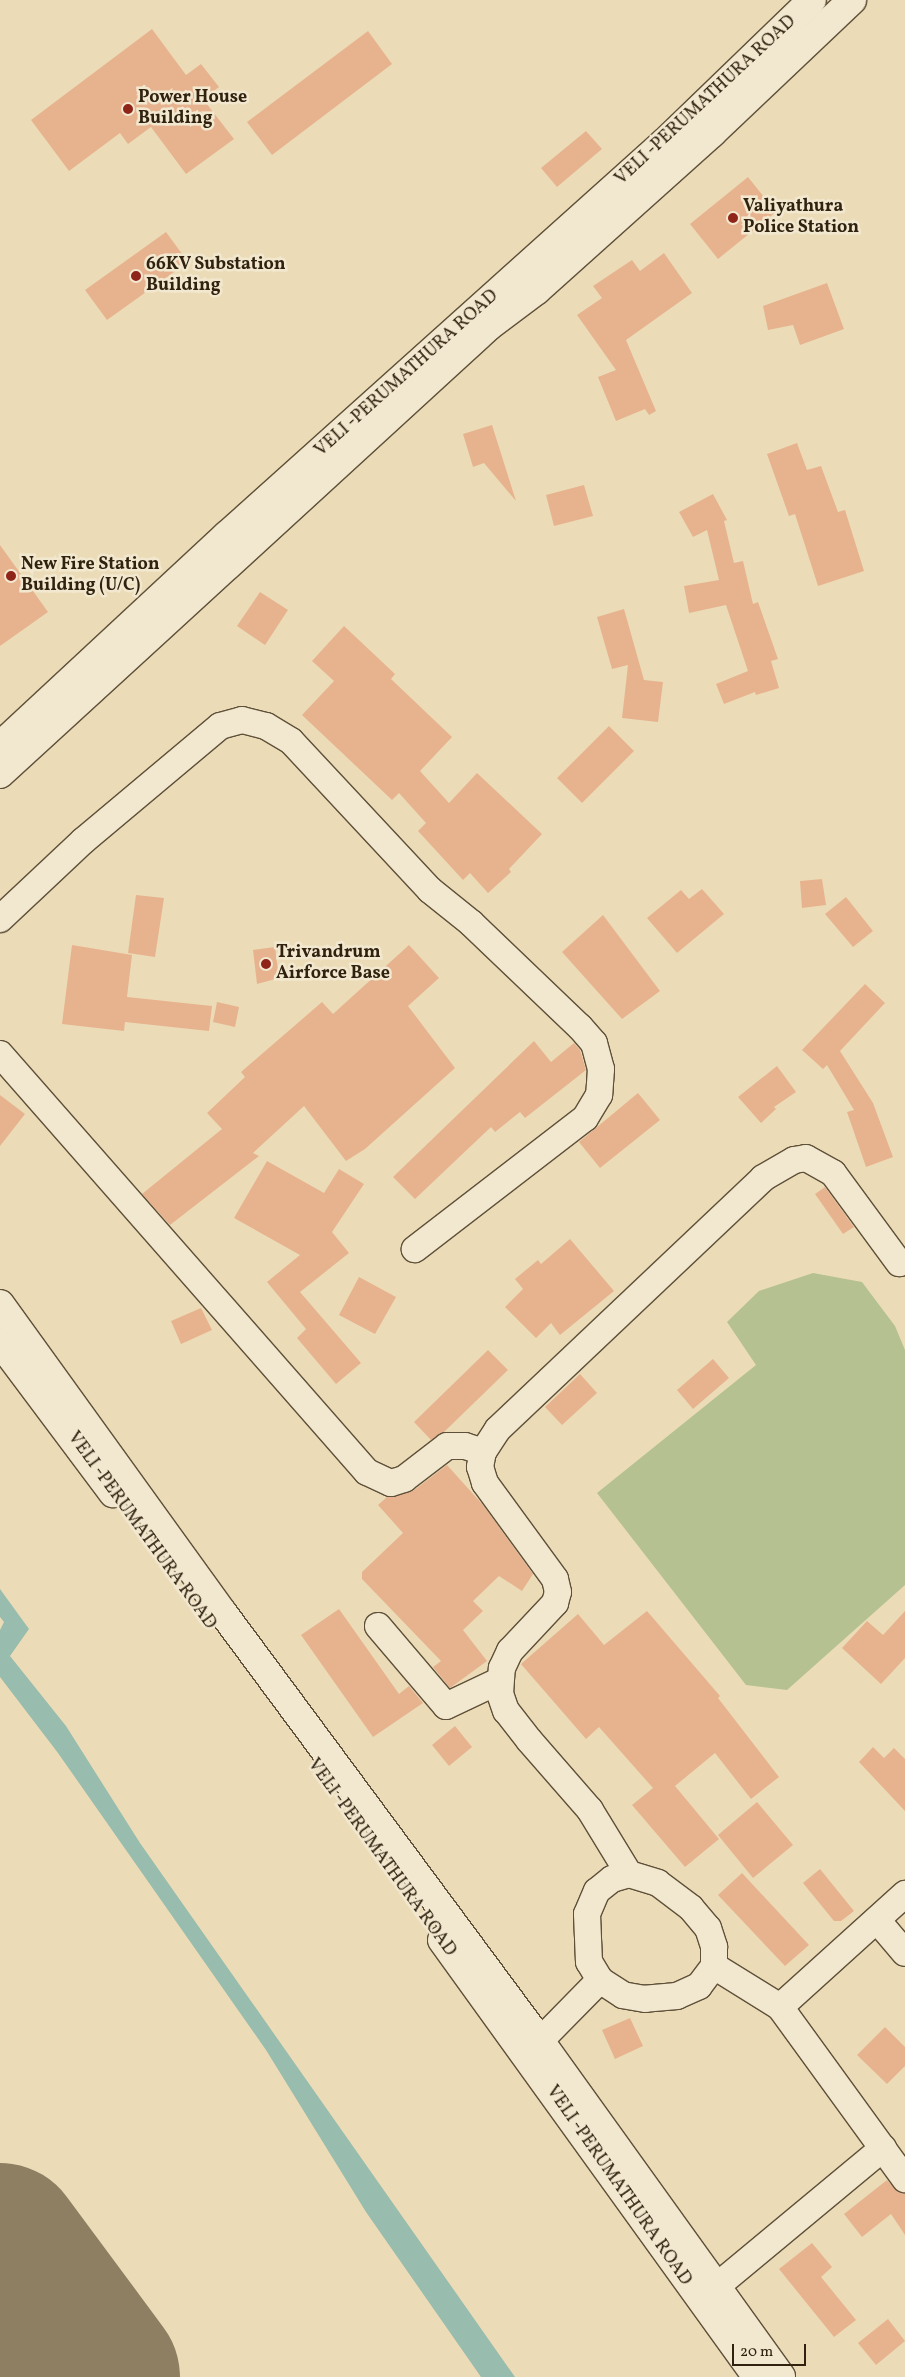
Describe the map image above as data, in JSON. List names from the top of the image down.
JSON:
{
  "streets": {
    "main road": ["VELI -PERUMATHURA ROAD"]
  },
  "places": [
    "Power House Building",
    "Valiyathura Police Station",
    "66KV Substation Building",
    "New Fire Station Building (U/C)",
    "Trivandrum Airforce Base"
  ],
  "scale_bar": "20 m"
}
